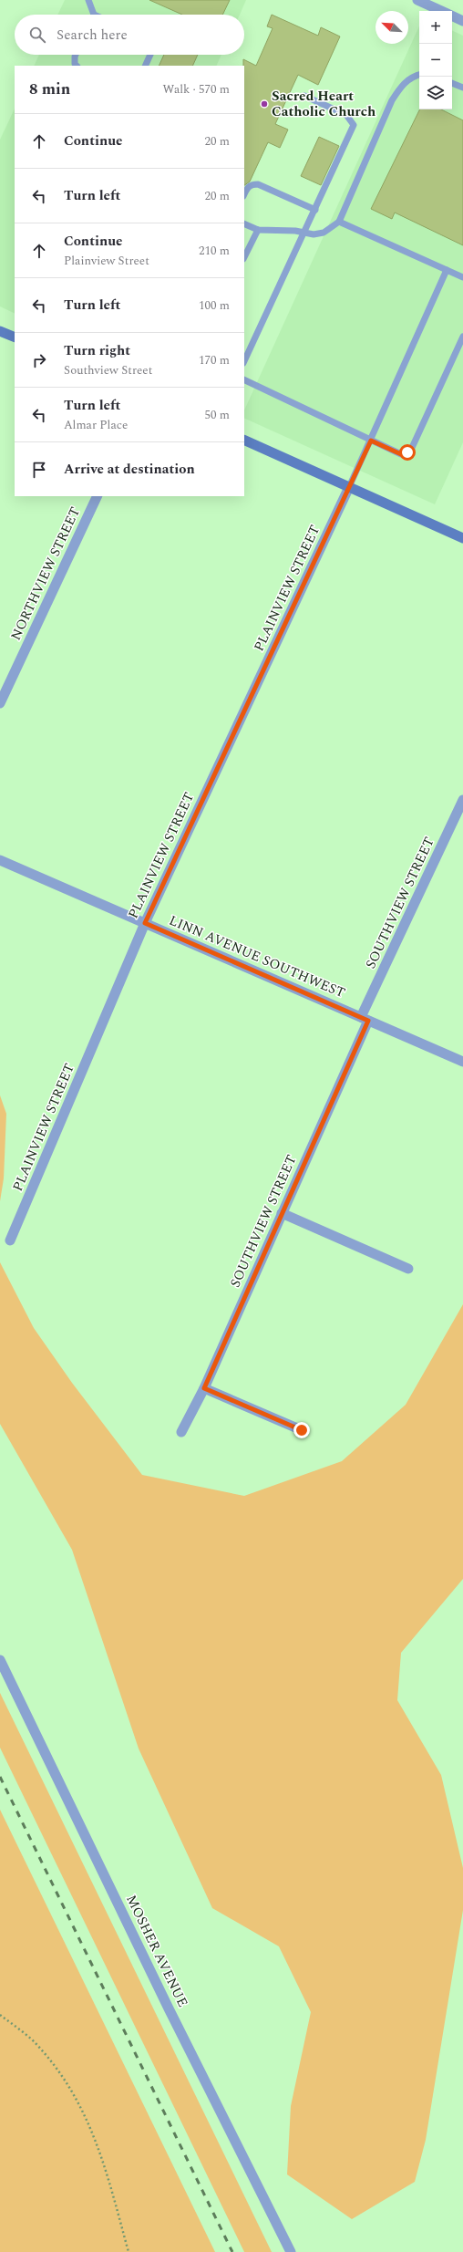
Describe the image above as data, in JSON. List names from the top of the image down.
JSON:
{
  "streets": {
    "street": [
      "NORTHVIEW STREET",
      "PLAINVIEW STREET",
      "SOUTHVIEW STREET",
      "LINN AVENUE SOUTHWEST",
      "MOSHER AVENUE"
    ]
  },
  "crossings": [
    ["PLAINVIEW STREET", "LINN AVENUE SOUTHWEST"],
    ["SOUTHVIEW STREET", "LINN AVENUE SOUTHWEST"]
  ],
  "places": ["Sacred Heart Catholic Church"],
  "north": "top left",
  "page": {
    "map_buttons": ["+", "−"],
    "search": "Search here",
    "heading": ["8 min", "Walk · 570 m"],
    "list": [
      ["Continue", "20 m"],
      ["Turn left", "20 m"],
      ["Continue", "Plainview Street", "210 m"],
      ["Turn left", "100 m"],
      ["Turn right", "Southview Street", "170 m"],
      ["Turn left", "Almar Place", "50 m"],
      "Arrive at destination"
    ]
  }
}
